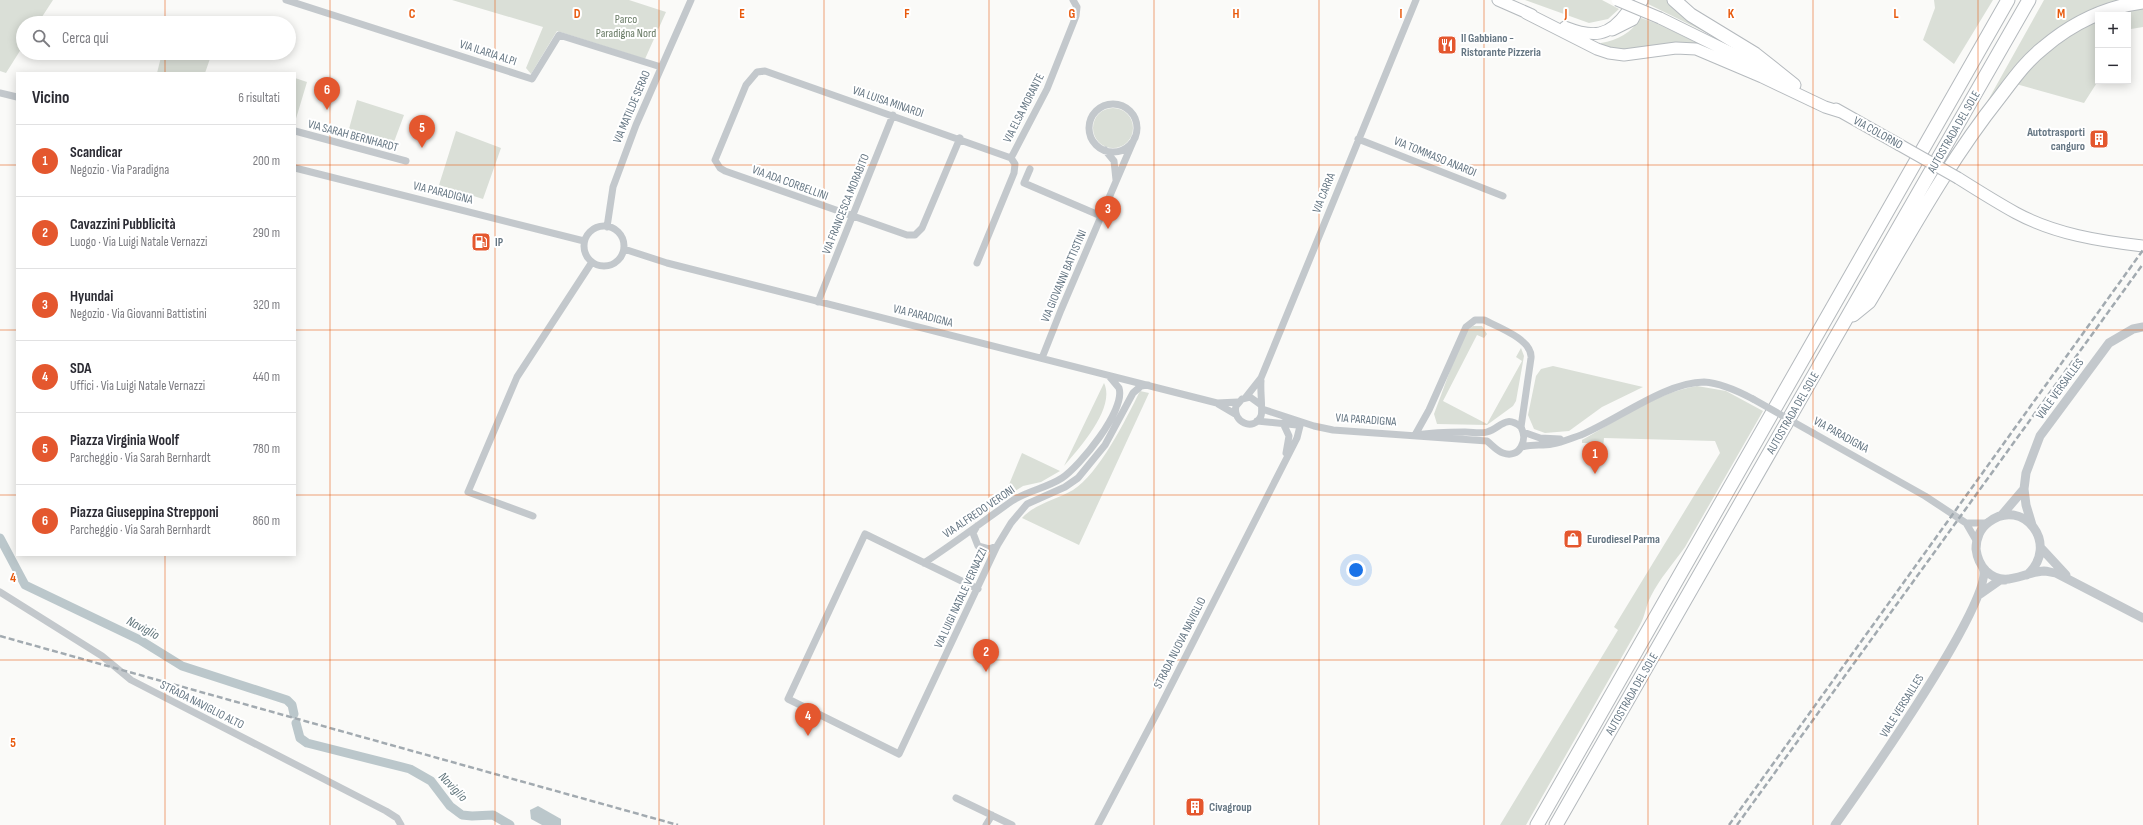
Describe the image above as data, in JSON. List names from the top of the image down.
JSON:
{
  "streets": {
    "highway": ["AUTOSTRADA DEL SOLE"],
    "main road": ["VIA COLORNO"],
    "street": [
      "VIA ILARIA ALPI",
      "VIA LUISA MINARDI",
      "VIA MATILDE SERAO",
      "VIA ELSA MORANTE",
      "VIA SARAH BERNHARDT",
      "VIA TOMMASO ANARDI",
      "VIA ADA CORBELLINI",
      "VIA PARADIGNA",
      "VIA CARRA",
      "VIA FRANCESCA MORABITO",
      "VIA GIOVANNI BATTISTINI",
      "VIALE VERSAILLES",
      "VIA ALFREDO VERONI",
      "VIA LUIGI NATALE VERNAZZI",
      "STRADA NUOVA NAVIGLIO",
      "STRADA NAVIGLIO ALTO"
    ]
  },
  "crossings": [
    ["VIA ILARIA ALPI", "VIA MATILDE SERAO"],
    ["VIA LUISA MINARDI", "VIA ELSA MORANTE"],
    ["VIA LUISA MINARDI", "VIA ADA CORBELLINI"],
    ["VIA LUISA MINARDI", "VIA FRANCESCA MORABITO"],
    ["VIA MATILDE SERAO", "VIA PARADIGNA"],
    ["VIA TOMMASO ANARDI", "VIA CARRA"],
    ["VIA ADA CORBELLINI", "VIA FRANCESCA MORABITO"],
    ["VIA PARADIGNA", "VIA FRANCESCA MORABITO"],
    ["VIA PARADIGNA", "VIA GIOVANNI BATTISTINI"],
    ["VIA PARADIGNA", "VIALE VERSAILLES"],
    ["VIA PARADIGNA", "VIA ALFREDO VERONI"],
    ["VIA PARADIGNA", "VIA LUIGI NATALE VERNAZZI"],
    ["VIA PARADIGNA", "STRADA NUOVA NAVIGLIO"],
    ["VIA ALFREDO VERONI", "VIA LUIGI NATALE VERNAZZI"]
  ],
  "water": ["Naviglio"],
  "parks": ["Parco Paradigna Nord"],
  "places": {
    "restaurant": ["Il Gabbiano - Ristorante Pizzeria"],
    "building": ["Autotrasporti canguro", "Civagroup"],
    "fuel station": ["IP"],
    "shop": ["Eurodiesel Parma"]
  },
  "page": {
    "map_buttons": ["+", "−"],
    "search": "Cerca qui",
    "heading": ["Vicino", "6 risultati"],
    "pins": [
      "6",
      "5",
      "3",
      "1",
      "2",
      "4"
    ],
    "list": [
      {
        "mark": "1",
        "name": "Scandicar",
        "note": "Negozio · Via Paradigna",
        "value": "200 m"
      },
      {
        "mark": "2",
        "name": "Cavazzini Pubblicità",
        "note": "Luogo · Via Luigi Natale Vernazzi",
        "value": "290 m"
      },
      {
        "mark": "3",
        "name": "Hyundai",
        "note": "Negozio · Via Giovanni Battistini",
        "value": "320 m"
      },
      {
        "mark": "4",
        "name": "SDA",
        "note": "Uffici · Via Luigi Natale Vernazzi",
        "value": "440 m"
      },
      {
        "mark": "5",
        "name": "Piazza Virginia Woolf",
        "note": "Parcheggio · Via Sarah Bernhardt",
        "value": "780 m"
      },
      {
        "mark": "6",
        "name": "Piazza Giuseppina Strepponi",
        "note": "Parcheggio · Via Sarah Bernhardt",
        "value": "860 m"
      }
    ]
  },
  "grid": {
    "columns": [
      "C",
      "D",
      "E",
      "F",
      "G",
      "H",
      "I",
      "J",
      "K",
      "L",
      "M"
    ],
    "rows": ["4", "5"]
  }
}
